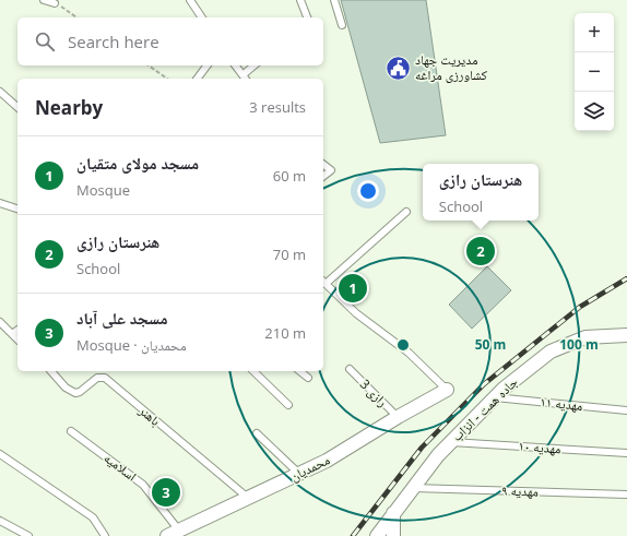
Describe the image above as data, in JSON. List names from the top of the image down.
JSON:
{
  "streets": {
    "street": ["جاده همت - انزاب", "محمدیان"],
    "lane": [
      "رازی 3",
      "مهدیه ۱۱",
      "باهنر",
      "مهدیه ۱۰",
      "اسلاميه",
      "مهدیه ۹"
    ]
  },
  "crossings": [
    ["رازی 3", "محمدیان"],
    ["مهدیه ۱۱", "جاده همت - انزاب"],
    ["جاده همت - انزاب", "مهدیه ۱۰"],
    ["جاده همت - انزاب", "مهدیه ۹"],
    ["باهنر", "محمدیان"],
    ["اسلاميه", "محمدیان"]
  ],
  "places": {
    "public building": ["مدیریت جهاد کشاورزی مراغه"]
  },
  "page": {
    "map_buttons": ["+", "−"],
    "search": "Search here",
    "heading": ["Nearby", "3 results"],
    "list": [
      {
        "mark": "1",
        "name": "مسجد مولای متقیان",
        "note": "Mosque",
        "value": "60 m"
      },
      {
        "mark": "2",
        "name": "هنرستان رازی",
        "note": "School",
        "value": "70 m"
      },
      {
        "mark": "3",
        "name": "مسجد علی آباد",
        "note": "Mosque · محمدیان",
        "value": "210 m"
      }
    ],
    "popup": ["هنرستان رازی", "School"],
    "pins": ["2", "1", "3"]
  },
  "rings": ["50 m", "100 m"]
}
